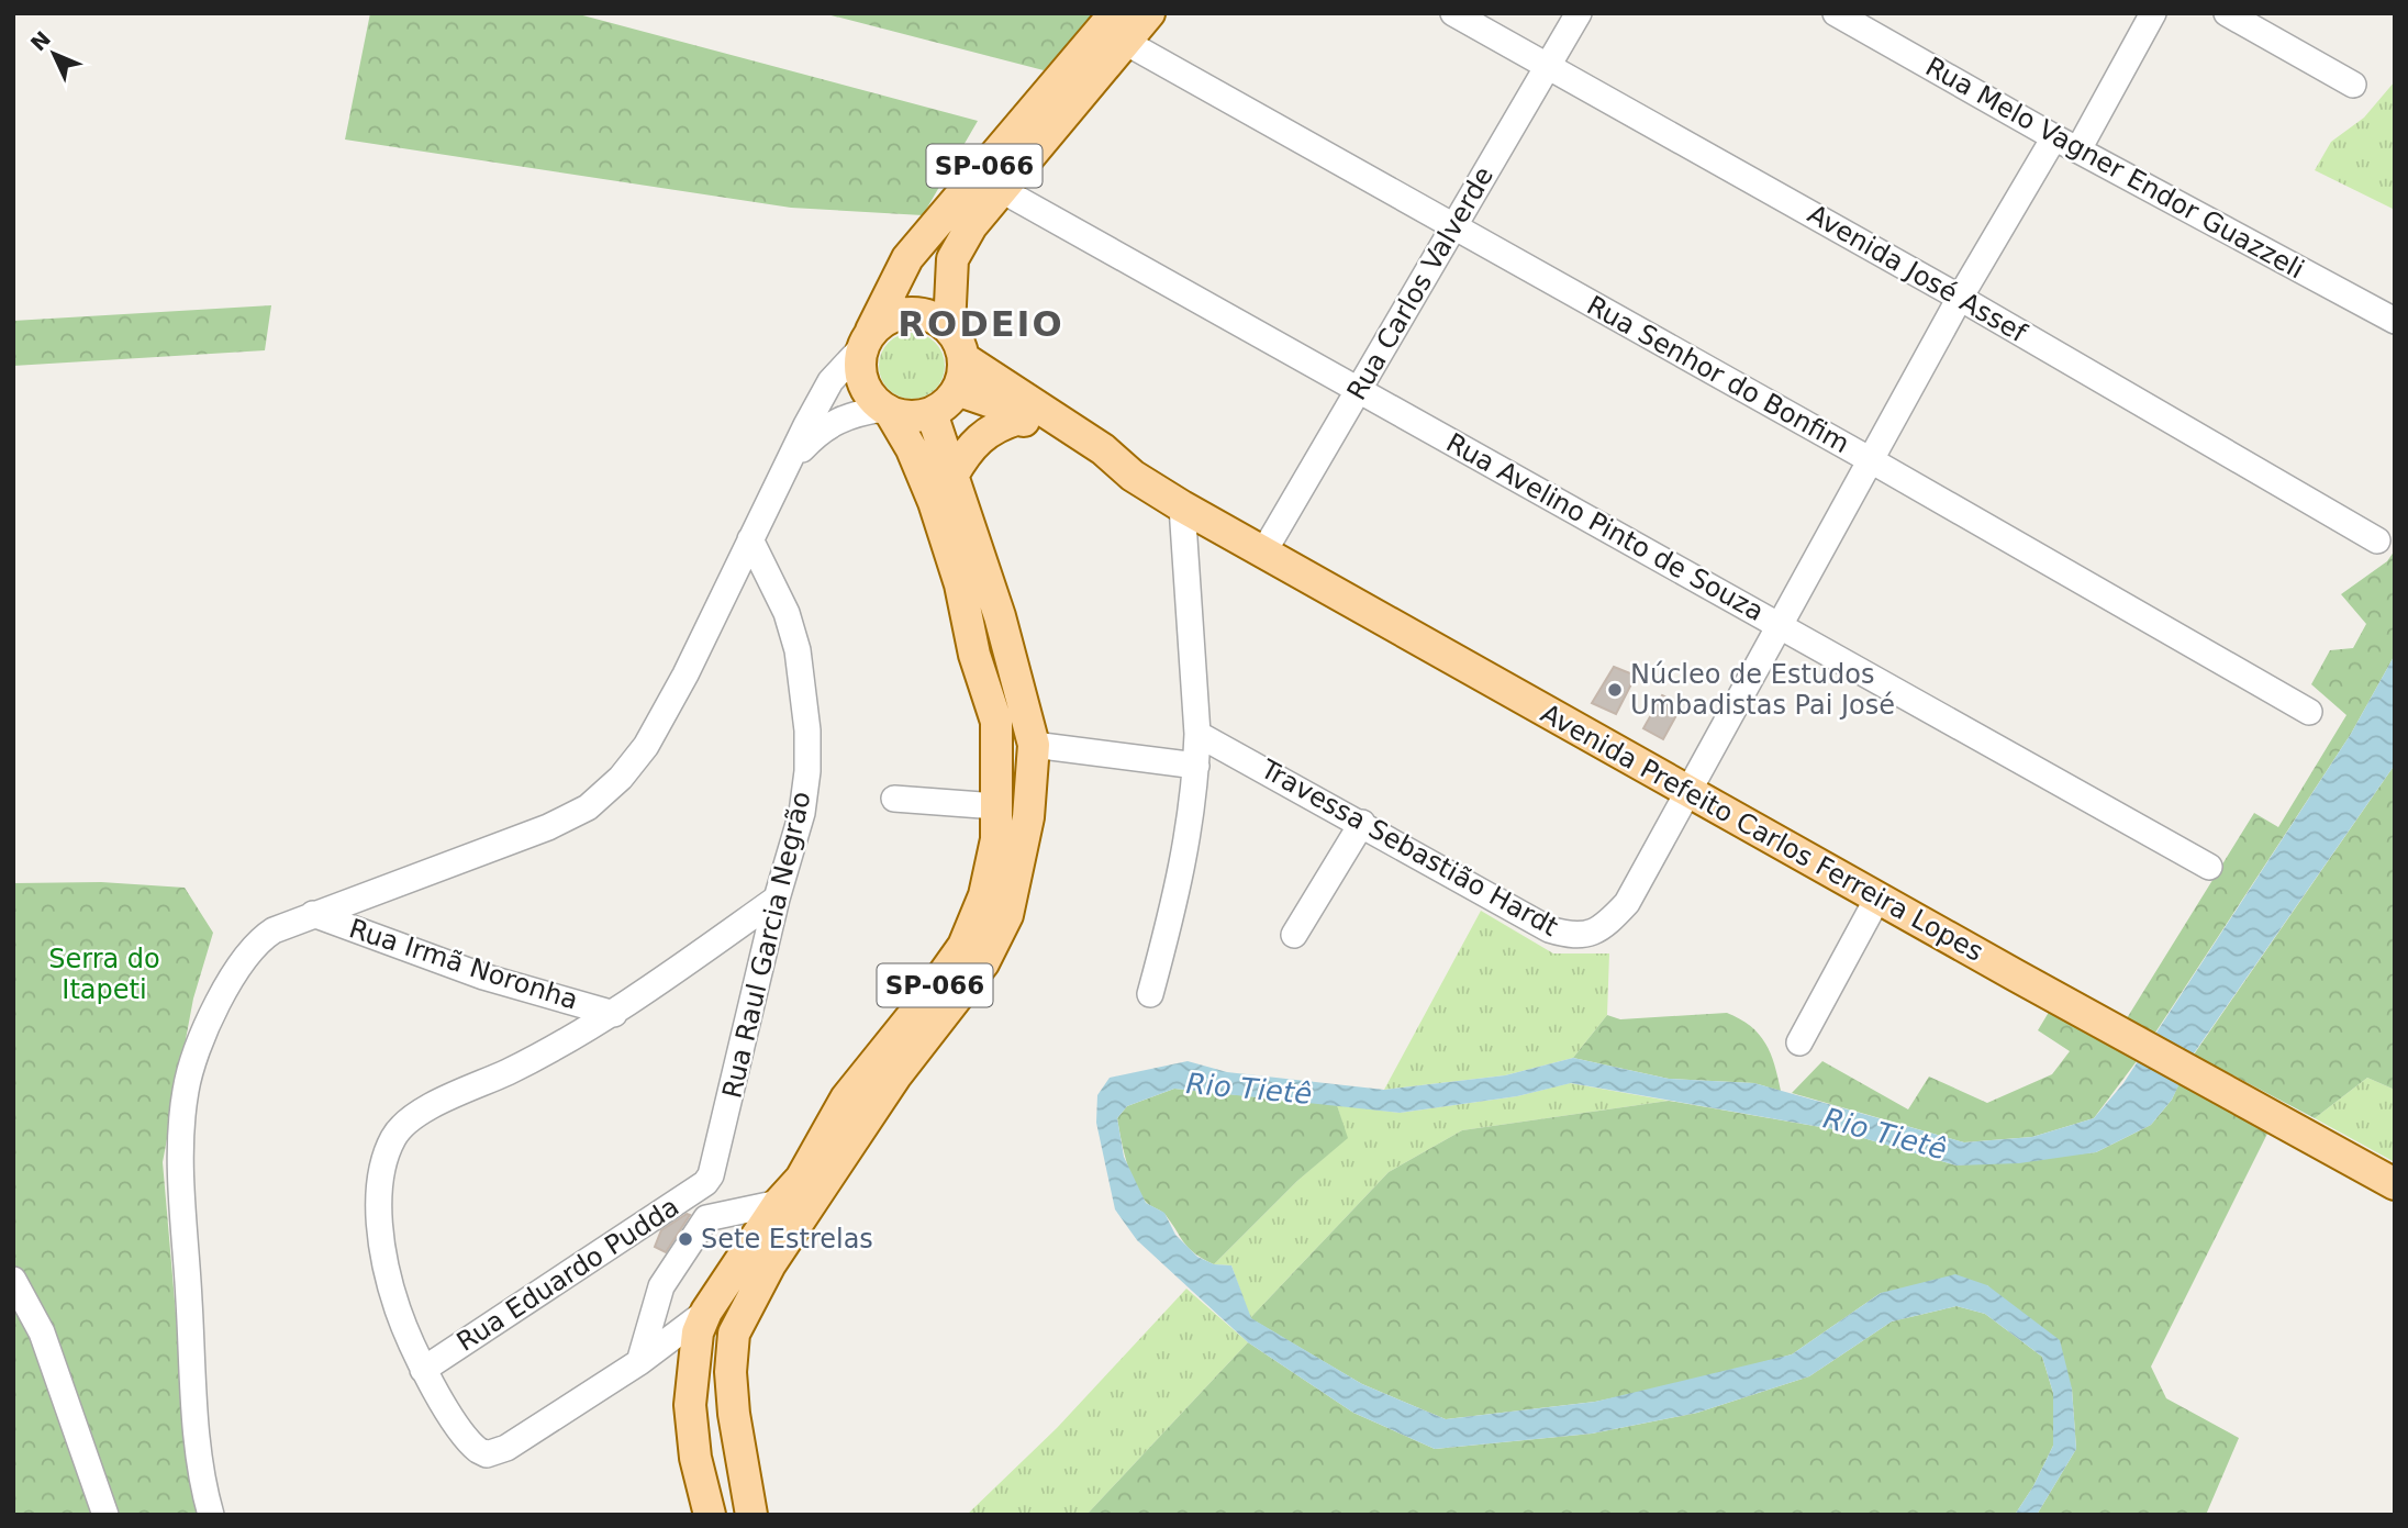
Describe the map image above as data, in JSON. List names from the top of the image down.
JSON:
{
  "streets": {
    "main road": ["SP-066", "Avenida Prefeito Carlos Ferreira Lopes"],
    "street": [
      "Rua Melo Vagner Endor Guazzeli",
      "Avenida José Assef",
      "Rua Carlos Valverde",
      "Rua Senhor do Bonfim",
      "Rua Avelino Pinto de Souza",
      "Travessa Sebastião Hardt",
      "Rua Raul Garcia Negrão",
      "Rua Irmã Noronha",
      "Rua Eduardo Pudda"
    ]
  },
  "crossings": [
    ["SP-066", "Rua Senhor do Bonfim"],
    ["SP-066", "Rua Avelino Pinto de Souza"],
    ["SP-066", "Avenida Prefeito Carlos Ferreira Lopes"],
    ["Rua Melo Vagner Endor Guazzeli", "Travessa Sebastião Hardt"],
    ["Avenida José Assef", "Rua Carlos Valverde"],
    ["Avenida José Assef", "Travessa Sebastião Hardt"],
    ["Rua Carlos Valverde", "Rua Senhor do Bonfim"],
    ["Rua Carlos Valverde", "Rua Avelino Pinto de Souza"],
    ["Rua Carlos Valverde", "Avenida Prefeito Carlos Ferreira Lopes"],
    ["Rua Senhor do Bonfim", "Travessa Sebastião Hardt"],
    ["Rua Avelino Pinto de Souza", "Travessa Sebastião Hardt"],
    ["Avenida Prefeito Carlos Ferreira Lopes", "Travessa Sebastião Hardt"],
    ["Rua Raul Garcia Negrão", "Rua Eduardo Pudda"]
  ],
  "districts": ["RODEIO"],
  "water": ["Rio Tietê"],
  "parks": ["Serra do Itapeti"],
  "places": ["Núcleo de Estudos Umbadistas Pai José", "Sete Estrelas"],
  "north": "top left"
}
